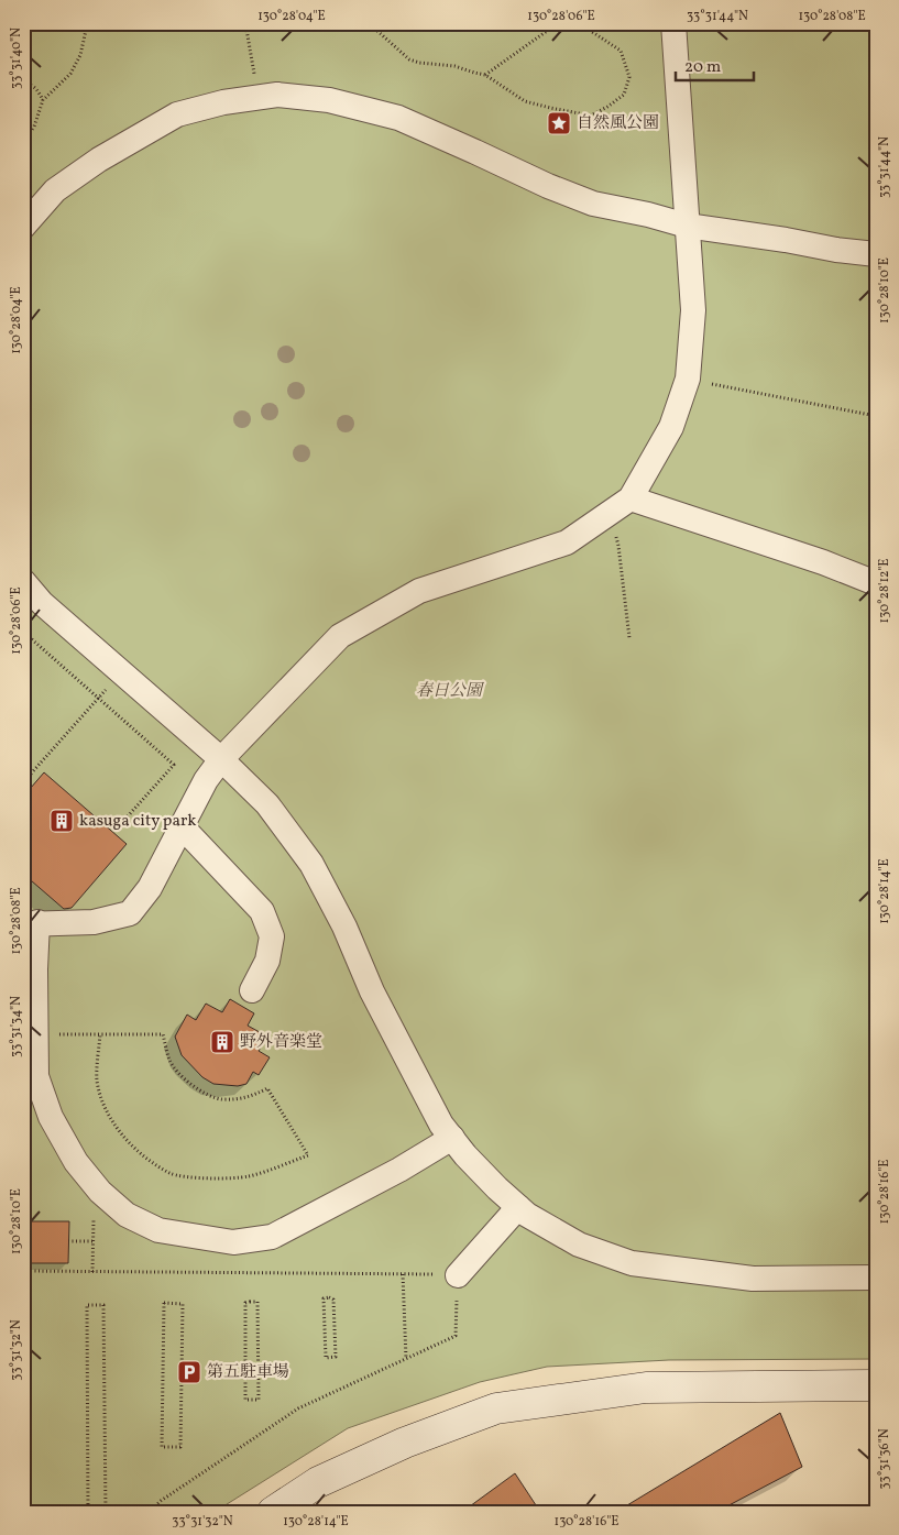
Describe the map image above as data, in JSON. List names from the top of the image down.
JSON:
{
  "parks": ["春日公園"],
  "places": {
    "place": ["自然風公園"],
    "building": ["kasuga city park", "野外音楽堂"],
    "parking": ["第五駐車場"]
  },
  "scale_bar": "20 m",
  "coordinates": [
    "130°28'04\"E",
    "130°28'06\"E",
    "33°31'44\"N",
    "130°28'08\"E",
    "33°31'40\"N",
    "130°28'10\"E",
    "130°28'12\"E",
    "130°28'14\"E",
    "33°31'34\"N",
    "130°28'16\"E",
    "33°31'32\"N",
    "33°31'36\"N"
  ]
}
